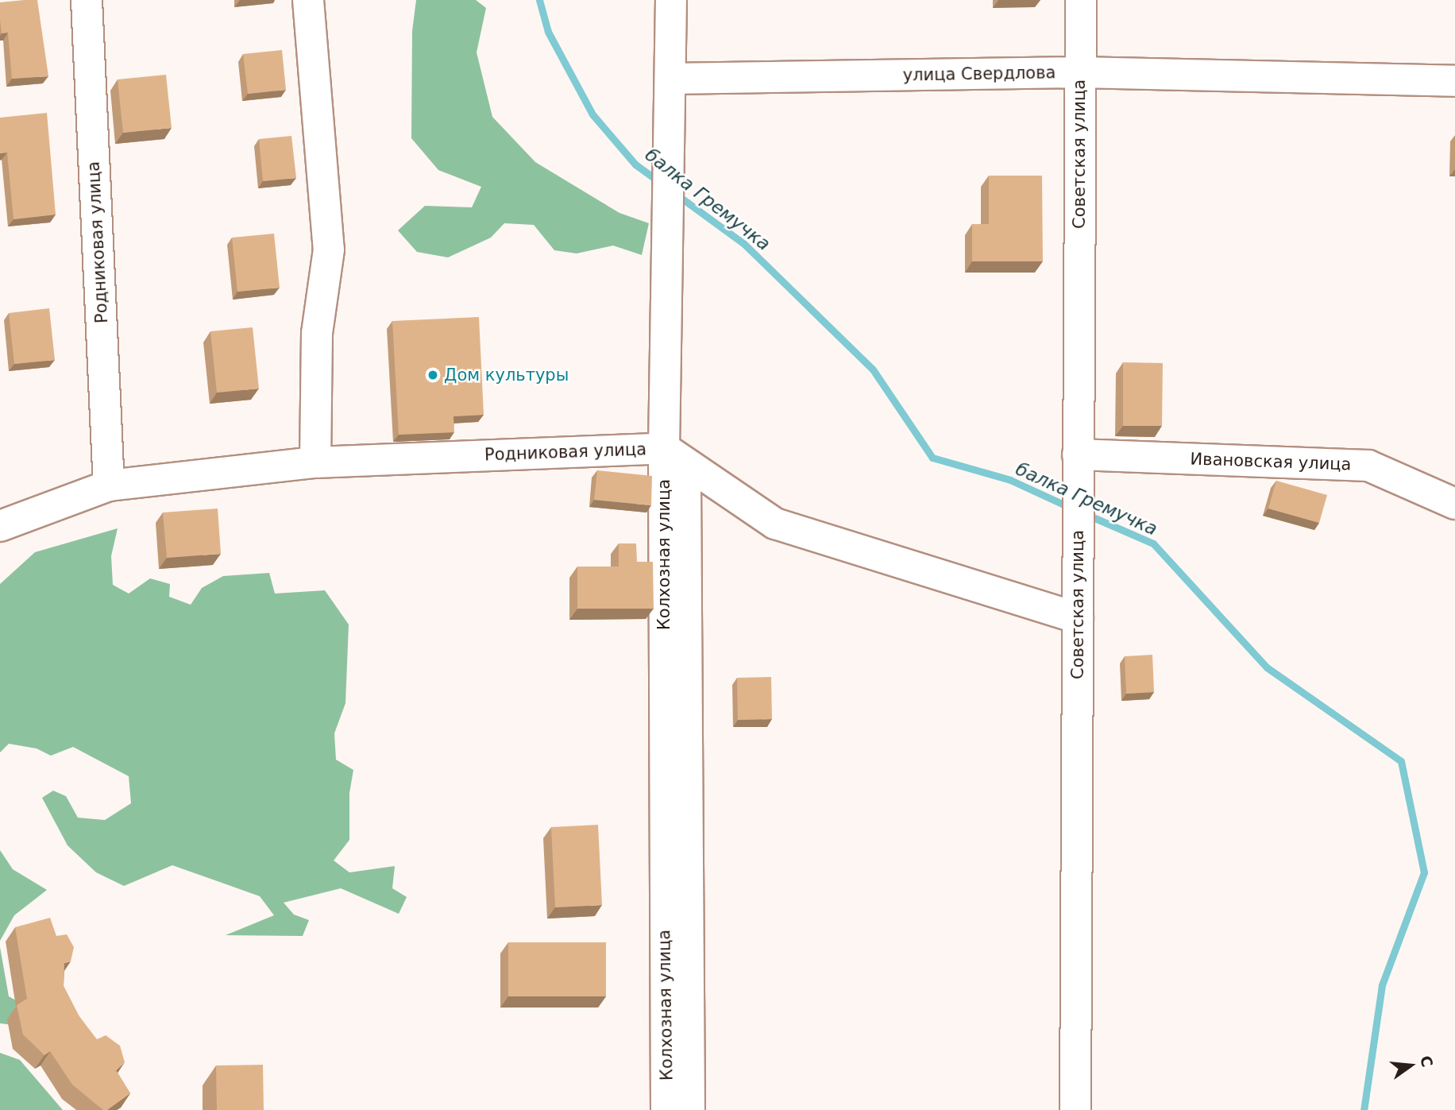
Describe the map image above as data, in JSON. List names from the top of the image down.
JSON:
{
  "streets": {
    "street": [
      "улица Свердлова",
      "Советская улица",
      "Родниковая улица",
      "Ивановская улица",
      "Колхозная улица"
    ]
  },
  "crossings": [
    ["улица Свердлова", "Советская улица"],
    ["улица Свердлова", "Колхозная улица"],
    ["Советская улица", "Ивановская улица"],
    ["Родниковая улица", "Колхозная улица"]
  ],
  "water": ["балка Гремучка"],
  "places": ["Дом культуры"],
  "north": "right"
}
